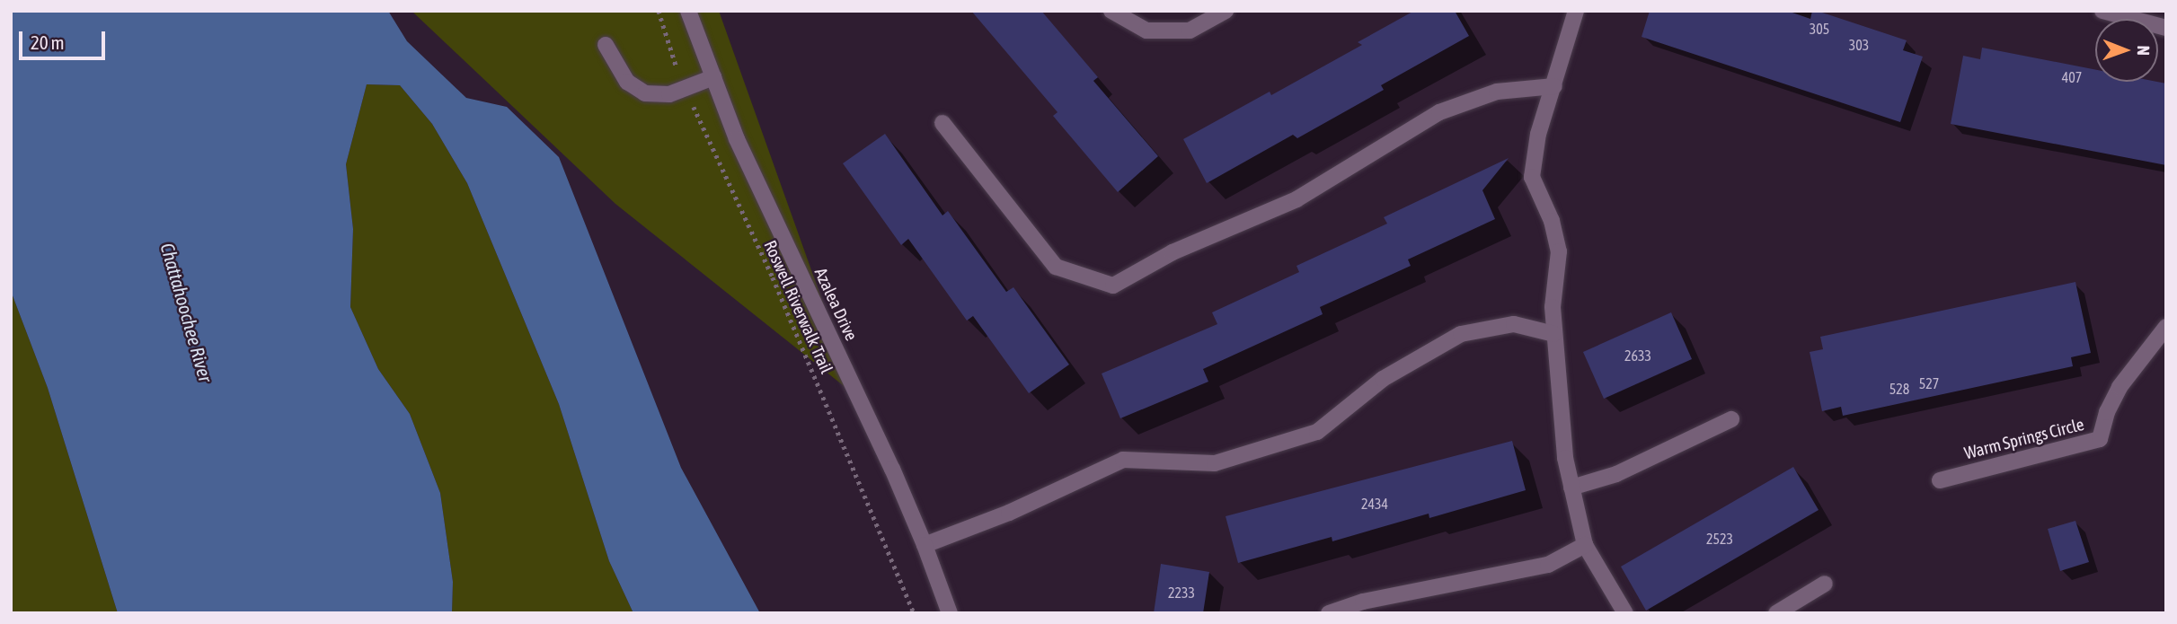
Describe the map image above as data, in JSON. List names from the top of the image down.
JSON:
{
  "streets": {
    "street": ["Azalea Drive", "Warm Springs Circle"],
    "path": ["Roswell Riverwalk Trail"]
  },
  "water": ["Chattahoochee River"],
  "house_numbers": [
    "305",
    "303",
    "407",
    "2633",
    "527",
    "528",
    "2434",
    "2523",
    "2233"
  ],
  "scale_bar": "20 m",
  "north": "right"
}
